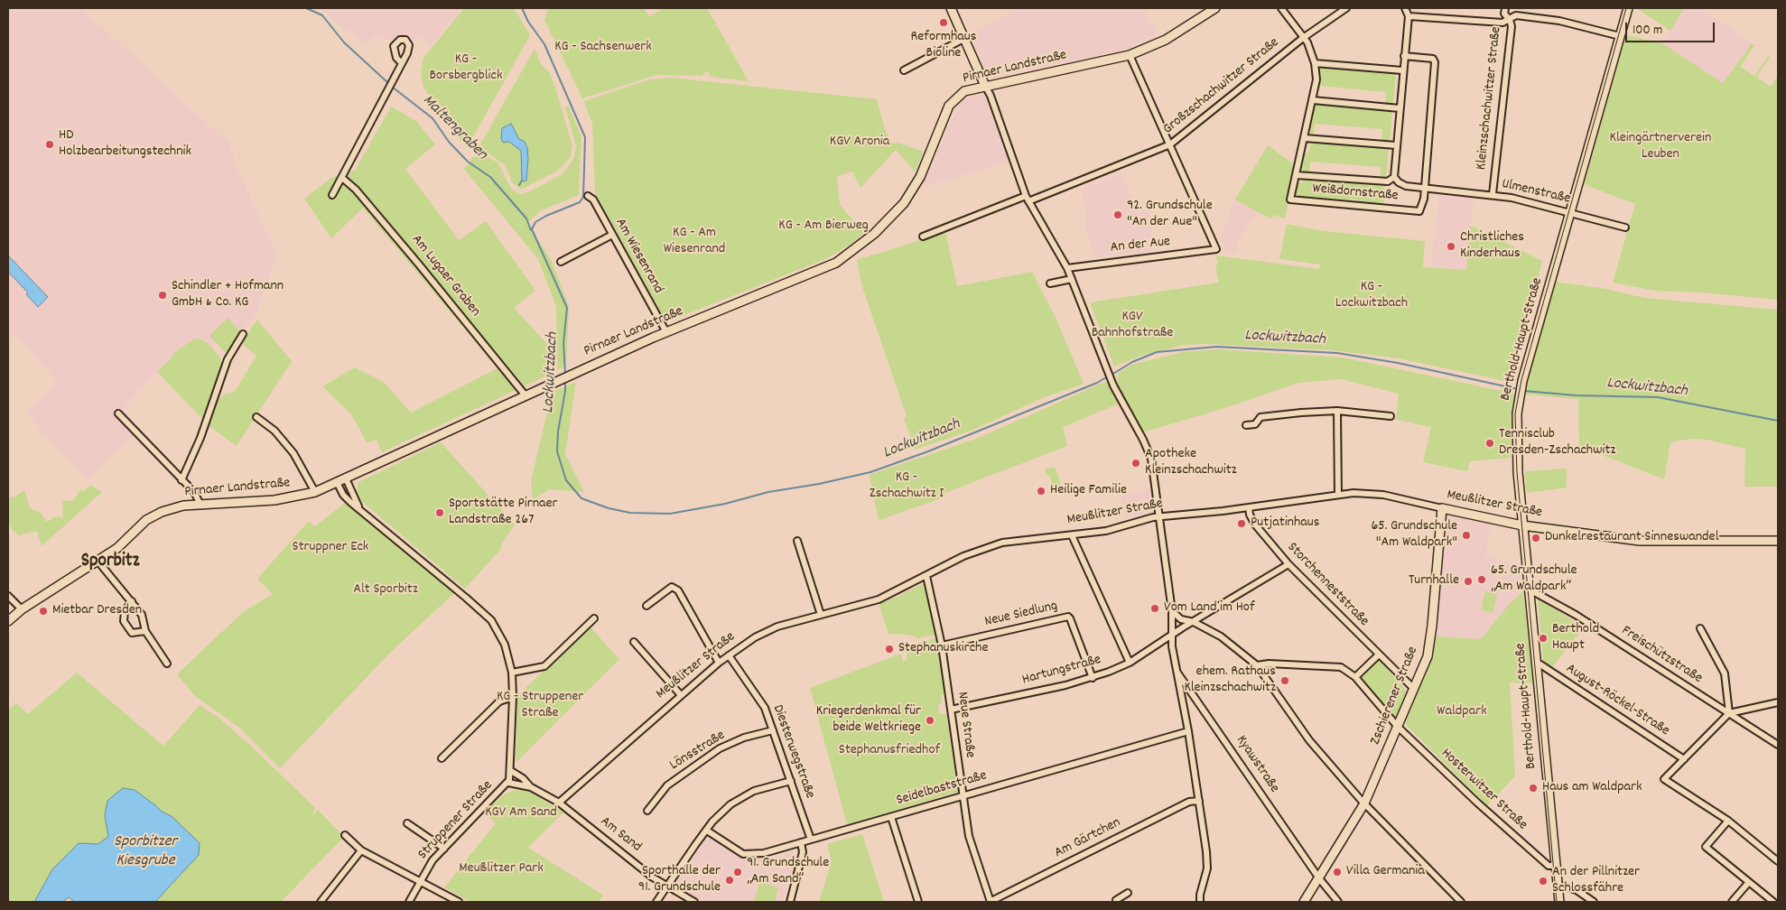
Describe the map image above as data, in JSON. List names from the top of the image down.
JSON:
{
  "streets": {
    "street": [
      "Pirnaer Landstraße",
      "Großzschachwitzer Straße",
      "Kleinzschachwitzer Straße",
      "Ulmenstraße",
      "Weißdornstraße",
      "An der Aue",
      "Am Wiesenrand",
      "Am Lugaer Graben",
      "Berthold-Haupt-Straße",
      "Meußlitzer Straße",
      "Storchenneststraße",
      "Neue Siedlung",
      "Freischützstraße",
      "Hartungstraße",
      "Zschierener Straße",
      "August-Röckel-Straße",
      "Neue Straße",
      "Lönsstraße",
      "Diesterwegstraße",
      "Kyawstraße",
      "Seidelbaststraße",
      "Hosterwitzer Straße",
      "Struppener Straße",
      "Am Sand",
      "Am Gärtchen"
    ]
  },
  "crossings": [
    ["Pirnaer Landstraße", "Am Wiesenrand"],
    ["Pirnaer Landstraße", "Am Lugaer Graben"],
    ["Pirnaer Landstraße", "Kyawstraße"],
    ["Pirnaer Landstraße", "Struppener Straße"],
    ["Großzschachwitzer Straße", "Weißdornstraße"],
    ["Großzschachwitzer Straße", "An der Aue"],
    ["Großzschachwitzer Straße", "Kyawstraße"],
    ["Kleinzschachwitzer Straße", "Ulmenstraße"],
    ["Ulmenstraße", "Weißdornstraße"],
    ["Ulmenstraße", "Berthold-Haupt-Straße"],
    ["An der Aue", "Kyawstraße"],
    ["Berthold-Haupt-Straße", "Meußlitzer Straße"],
    ["Berthold-Haupt-Straße", "Freischützstraße"],
    ["Berthold-Haupt-Straße", "August-Röckel-Straße"],
    ["Berthold-Haupt-Straße", "Hosterwitzer Straße"],
    ["Meußlitzer Straße", "Storchenneststraße"],
    ["Meußlitzer Straße", "Zschierener Straße"],
    ["Meußlitzer Straße", "Neue Straße"],
    ["Meußlitzer Straße", "Diesterwegstraße"],
    ["Meußlitzer Straße", "Kyawstraße"],
    ["Meußlitzer Straße", "Am Sand"],
    ["Storchenneststraße", "Zschierener Straße"],
    ["Neue Siedlung", "Hartungstraße"],
    ["Neue Siedlung", "Neue Straße"],
    ["Hartungstraße", "Neue Straße"],
    ["Hartungstraße", "Kyawstraße"],
    ["Zschierener Straße", "Kyawstraße"],
    ["Zschierener Straße", "Hosterwitzer Straße"],
    ["Neue Straße", "Seidelbaststraße"],
    ["Neue Straße", "Am Gärtchen"],
    ["Lönsstraße", "Diesterwegstraße"],
    ["Diesterwegstraße", "Seidelbaststraße"],
    ["Struppener Straße", "Am Sand"]
  ],
  "districts": ["Sporbitz"],
  "water": ["Maltengraben", "Lockwitzbach", "Sporbitzer Kiesgrube"],
  "parks": [
    "KG - Sachsenwerk",
    "KG - Borsbergblick",
    "Kleingärtnerverein Leuben",
    "KGV Aronia",
    "KG - Am Bierweg",
    "KG - Am Wiesenrand",
    "KG - Lockwitzbach",
    "KGV Bahnhofstraße",
    "KG - Zschachwitz I",
    "Struppner Eck",
    "Alt Sporbitz",
    "KG - Struppener Straße",
    "Waldpark",
    "Stephanusfriedhof",
    "KGV Am Sand",
    "Meußlitzer Park"
  ],
  "places": [
    "Reformhaus Bioline",
    "HD Holzbearbeitungstechnik",
    "92. Grundschule \"An der Aue\"",
    "Christliches Kinderhaus",
    "Schindler + Hofmann GmbH & Co. KG",
    "Tennisclub Dresden-Zschachwitz",
    "Apotheke Kleinzschachwitz",
    "Heilige Familie",
    "Sportstätte Pirnaer Landstraße 267",
    "Putjatinhaus",
    "65. Grundschule \"Am Waldpark\"",
    "Dunkelrestaurant Sinneswandel",
    "65. Grundschule „Am Waldpark“",
    "Turnhalle",
    "Vom Land im Hof",
    "Mietbar Dresden",
    "Berthold Haupt",
    "Stephanuskirche",
    "ehem. Rathaus Kleinzschachwitz",
    "Kriegerdenkmal für beide Weltkriege",
    "Haus am Waldpark",
    "91. Grundschule „Am Sand“",
    "Villa Germania",
    "Sporthalle der 91. Grundschule",
    "An der Pillnitzer Schlossfähre"
  ],
  "scale_bar": "100 m"
}
